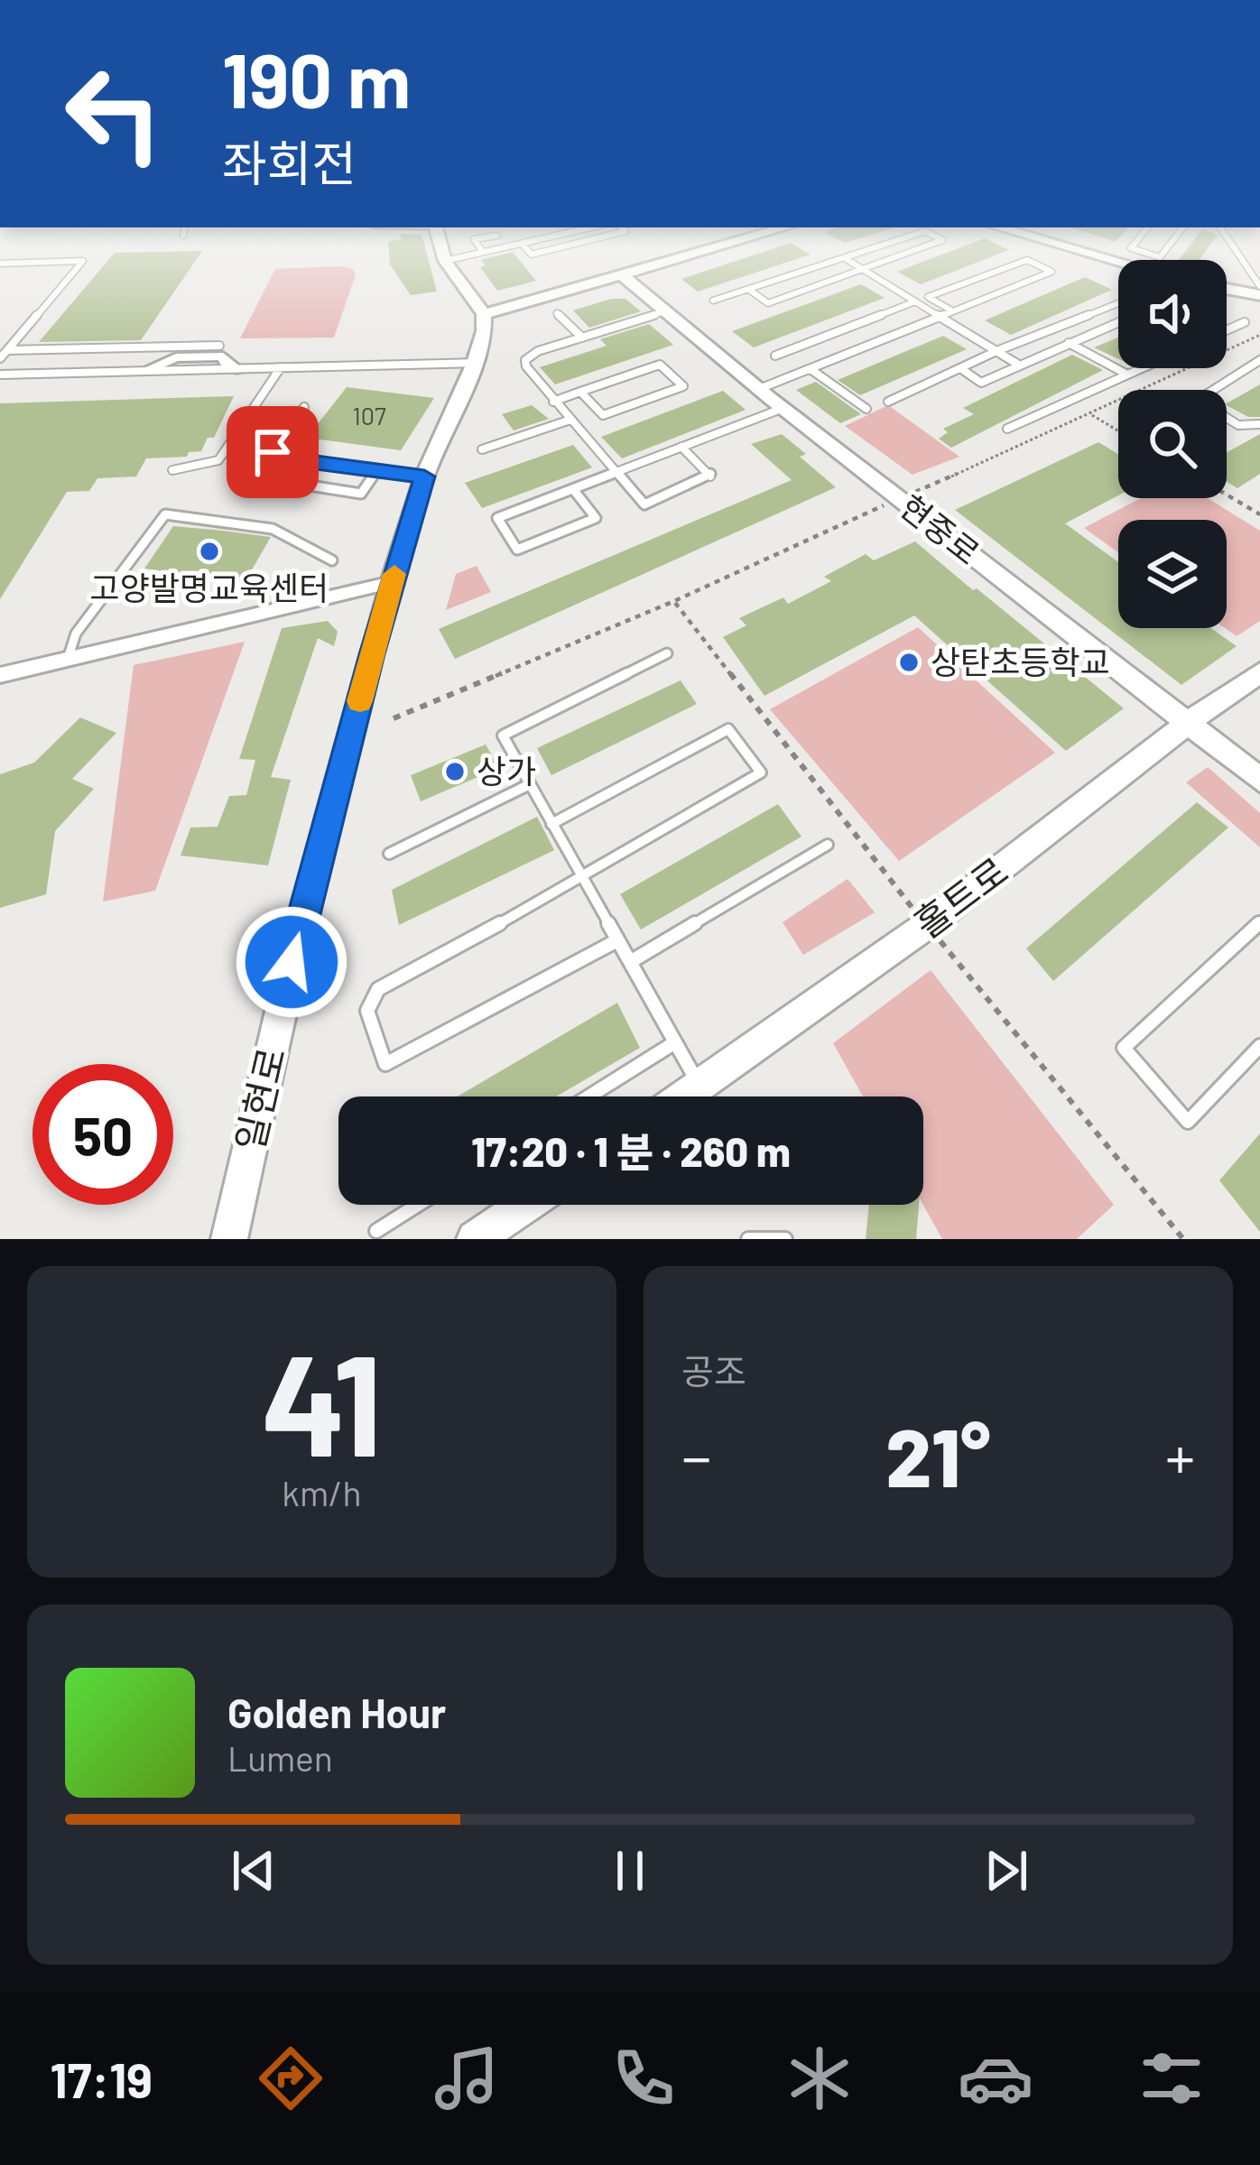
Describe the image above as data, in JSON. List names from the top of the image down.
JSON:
{
  "streets": {
    "street": ["현중로", "홀트로", "일현로"]
  },
  "crossings": [
    ["현중로", "홀트로"]
  ],
  "places": ["고양발명교육센터", "상탄초등학교", "상가"],
  "house_numbers": ["107"],
  "page": {
    "turn": ["190 m", "좌회전"],
    "limit": "50",
    "trip": "17:20 · 1 분 · 260 m",
    "tile": [
      ["41", "km/h"],
      "공조"
    ],
    "heat": ["−", "21°", "+"],
    "song": ["Golden Hour", "Lumen"],
    "tabs": "17:19"
  }
}
